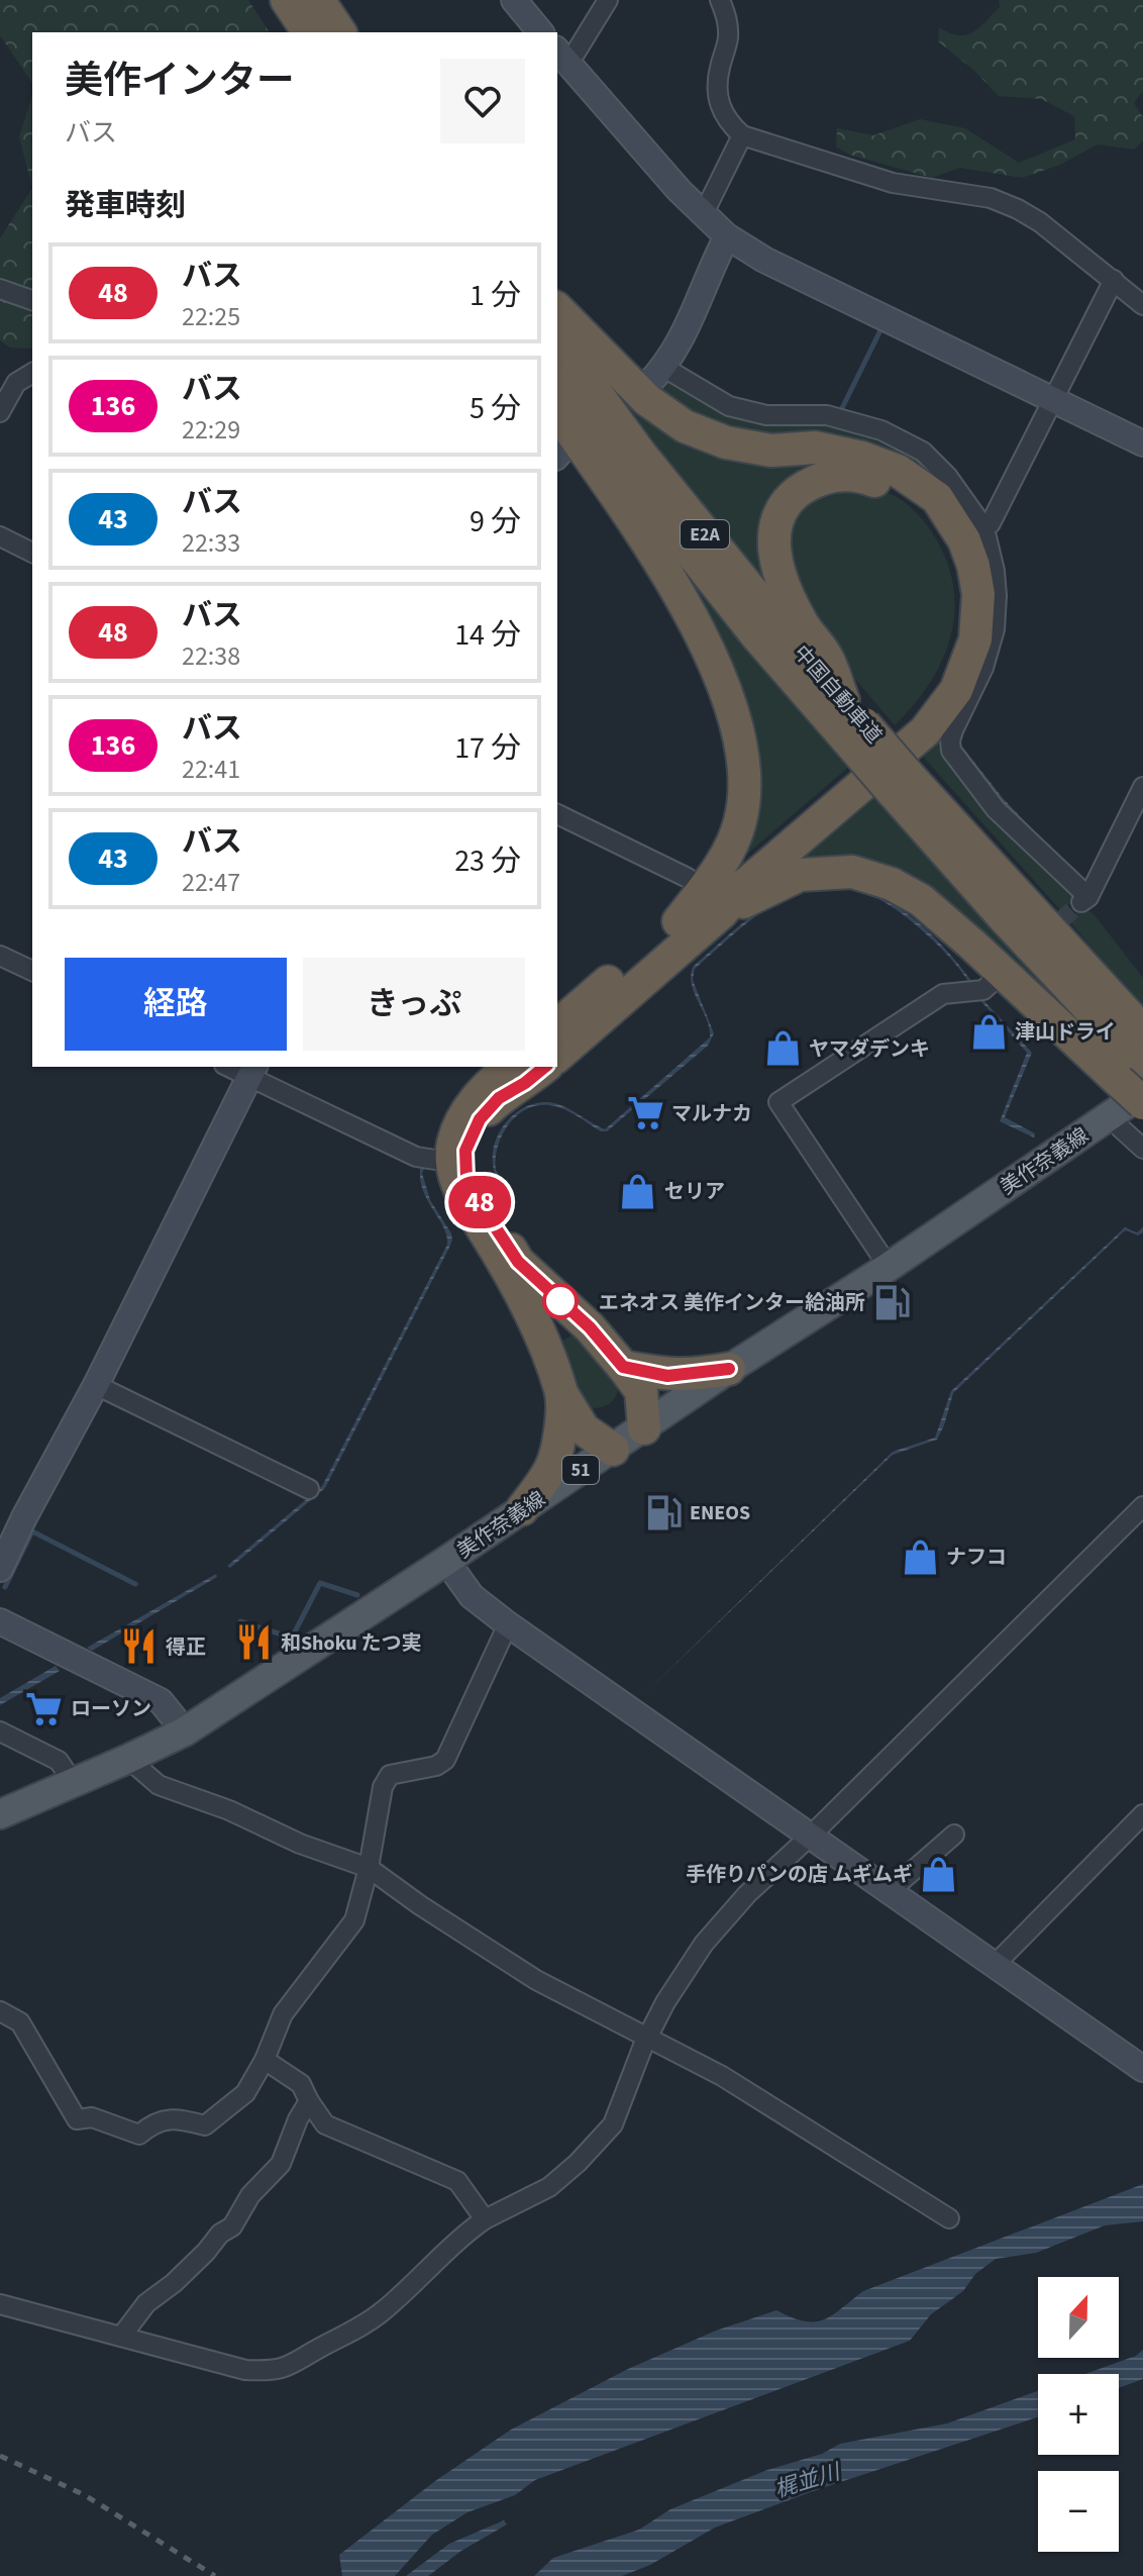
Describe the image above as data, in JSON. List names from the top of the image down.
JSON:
{
  "streets": {
    "highway": ["E2A", "中国自動車道"],
    "main road": ["美作奈義線", "51"]
  },
  "crossings": [
    ["中国自動車道", "美作奈義線"]
  ],
  "water": ["梶並川"],
  "places": {
    "shop": [
      "津山ドライ",
      "ヤマダデンキ",
      "セリア",
      "ナフコ",
      "手作りパンの店 ムギムギ"
    ],
    "supermarket": ["マルナカ", "ローソン"],
    "fuel station": ["エネオス 美作インター給油所", "ENEOS"],
    "restaurant": ["和Shoku たつ実", "得正"]
  },
  "lines": ["bus line 48"],
  "north": "top",
  "page": {
    "on_map": "48",
    "heading": [
      ["美作インター", "バス"],
      "発車時刻"
    ],
    "list": [
      {
        "mark": "48",
        "name": "バス",
        "note": "22:25",
        "value": "1 分"
      },
      {
        "mark": "136",
        "name": "バス",
        "note": "22:29",
        "value": "5 分"
      },
      {
        "mark": "43",
        "name": "バス",
        "note": "22:33",
        "value": "9 分"
      },
      {
        "mark": "48",
        "name": "バス",
        "note": "22:38",
        "value": "14 分"
      },
      {
        "mark": "136",
        "name": "バス",
        "note": "22:41",
        "value": "17 分"
      },
      {
        "mark": "43",
        "name": "バス",
        "note": "22:47",
        "value": "23 分"
      }
    ],
    "buttons": ["経路", "きっぷ"],
    "map_buttons": ["+", "−"]
  }
}
